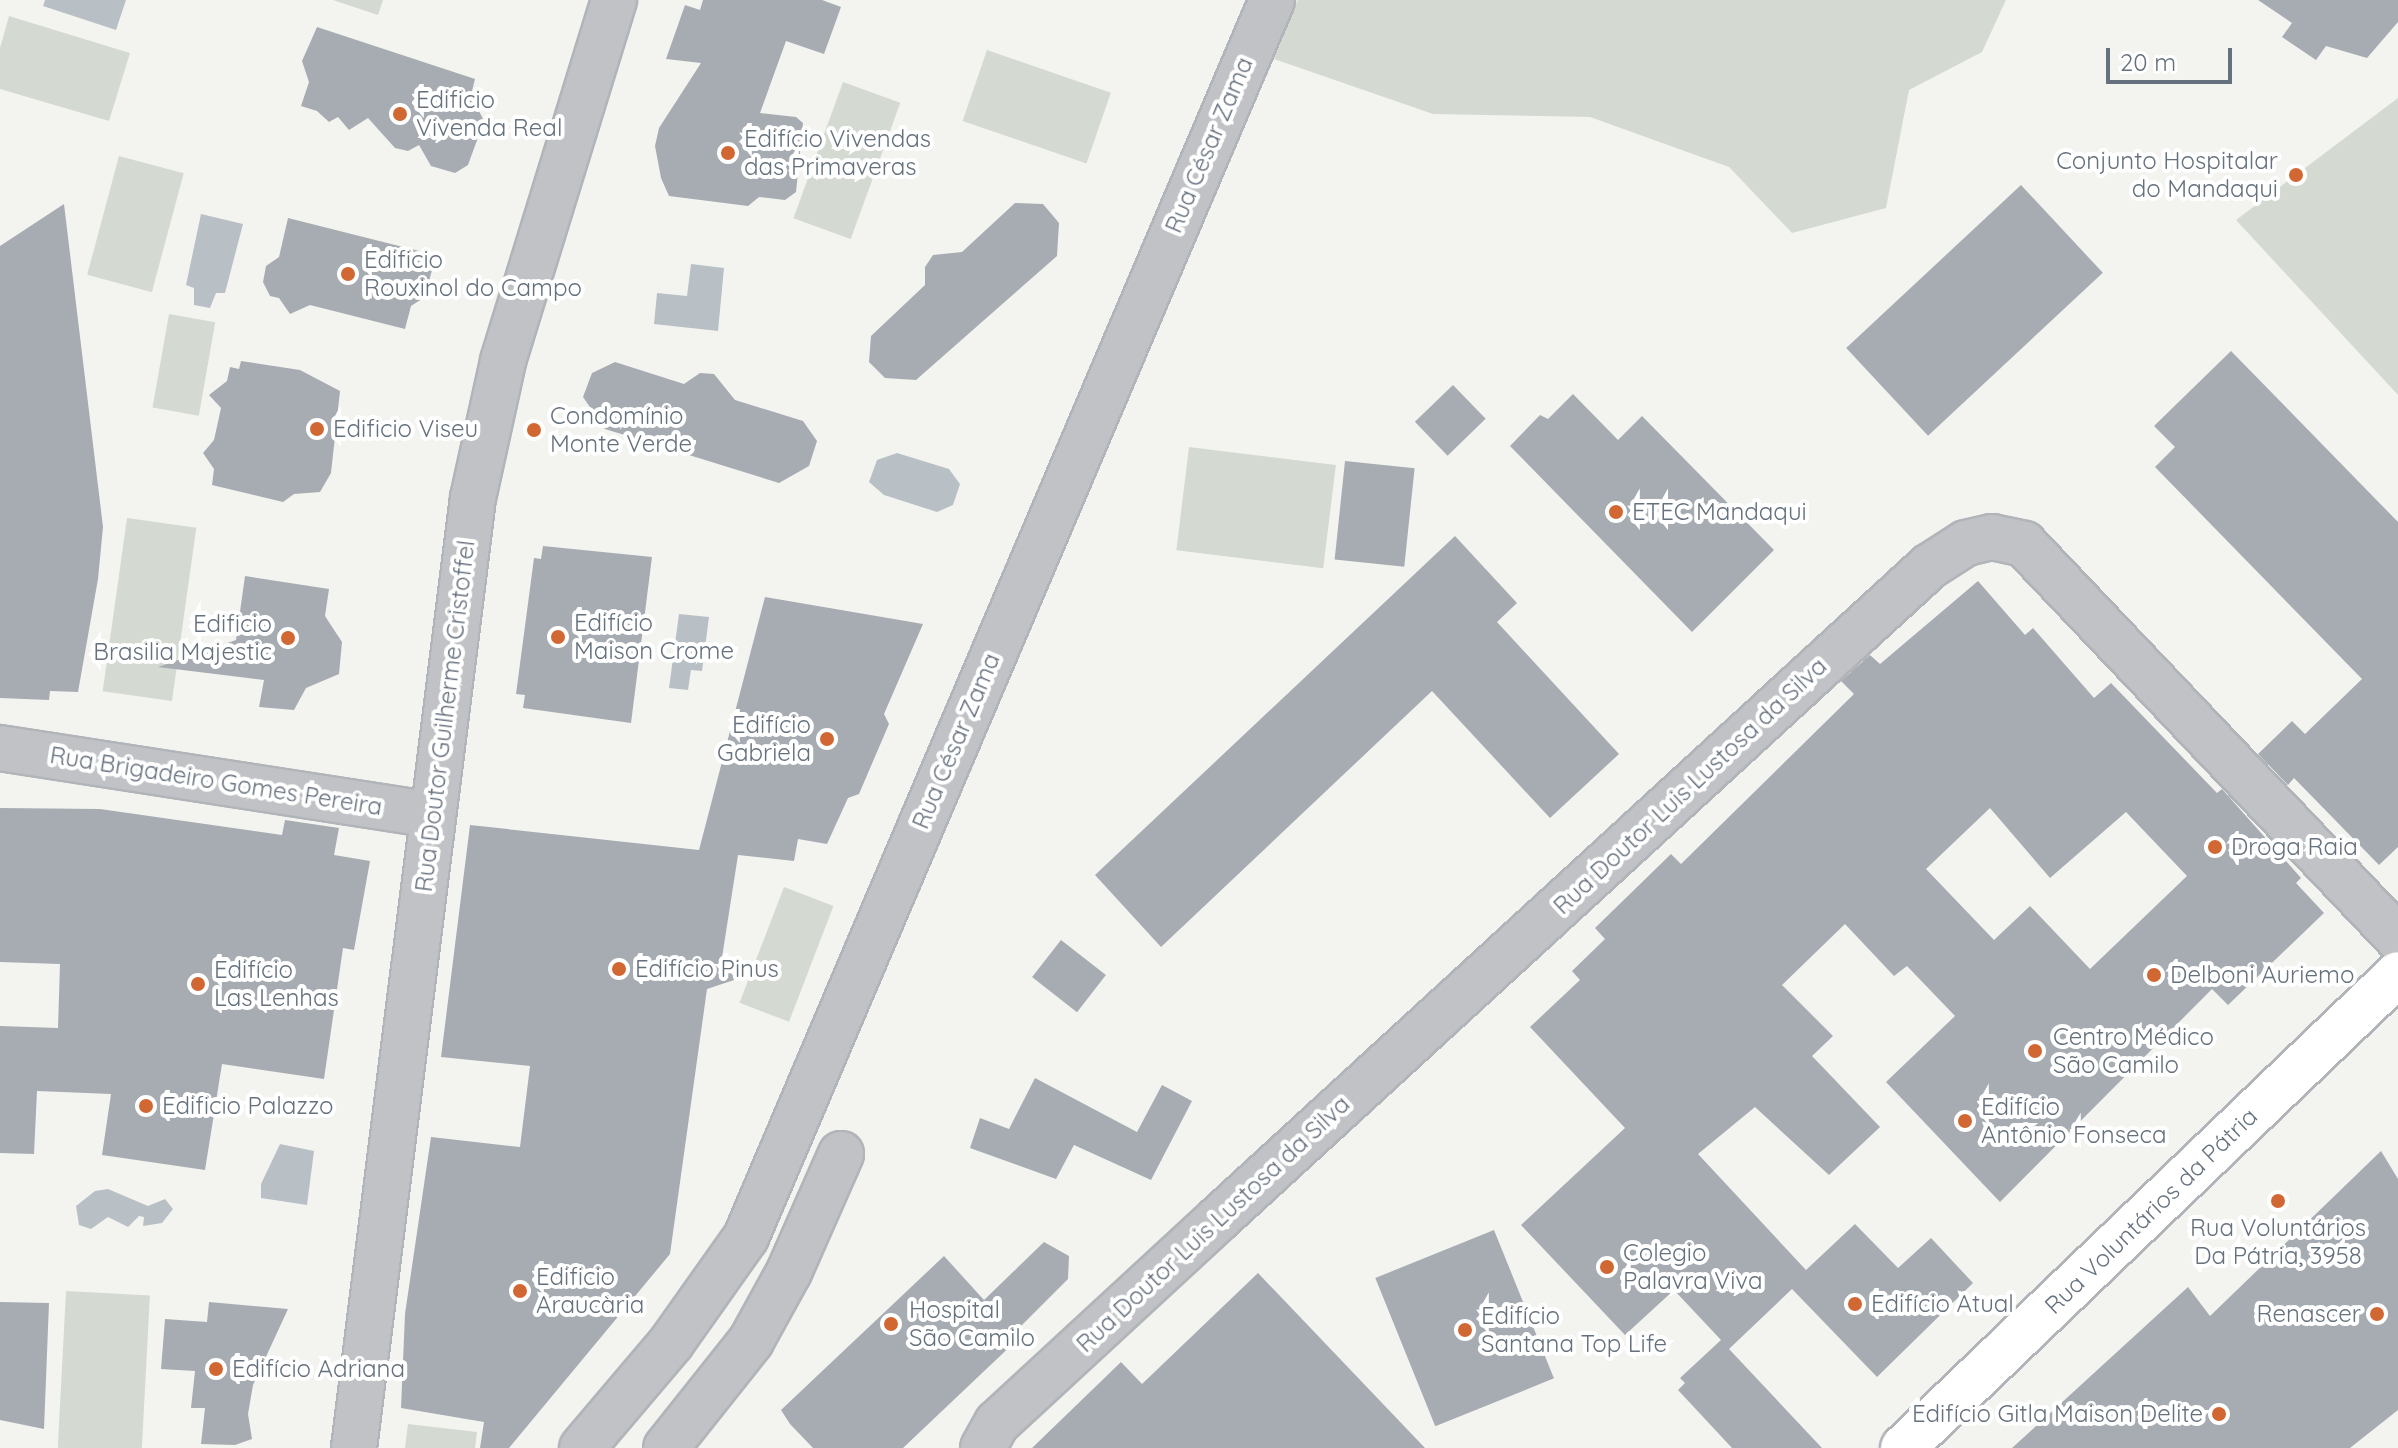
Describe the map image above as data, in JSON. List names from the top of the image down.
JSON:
{
  "streets": {
    "main road": ["Rua Voluntários da Pátria"],
    "street": [
      "Rua César Zama",
      "Rua Doutor Guilherme Cristoffel",
      "Rua Brigadeiro Gomes Pereira",
      "Rua Doutor Luis Lustosa da Silva"
    ]
  },
  "crossings": [
    ["Rua Doutor Guilherme Cristoffel", "Rua Brigadeiro Gomes Pereira"]
  ],
  "places": [
    "Edificio Vivenda Real",
    "Edifício Vivendas das Primaveras",
    "Conjunto Hospitalar do Mandaqui",
    "Edificio Rouxinol do Campo",
    "Edificio Viseu",
    "Condomínio Monte Verde",
    "ETEC Mandaqui",
    "Edifício Maison Crome",
    "Edificio Brasilia Majestic",
    "Edifício Gabriela",
    "Droga Raia",
    "Edifício Pinus",
    "Delboni Auriemo",
    "Edifício Las Lenhas",
    "Centro Médico São Camilo",
    "Edificio Palazzo",
    "Edifício Antônio Fonseca",
    "Rua Voluntários Da Pátria, 3958",
    "Colegio Palavra Viva",
    "Edificio Araucària",
    "Edifício Atual",
    "Renascer",
    "Hospital São Camilo",
    "Edifício Santana Top Life",
    "Edifício Adriana",
    "Edifício Gitla Maison Delite"
  ],
  "scale_bar": "20 m"
}
